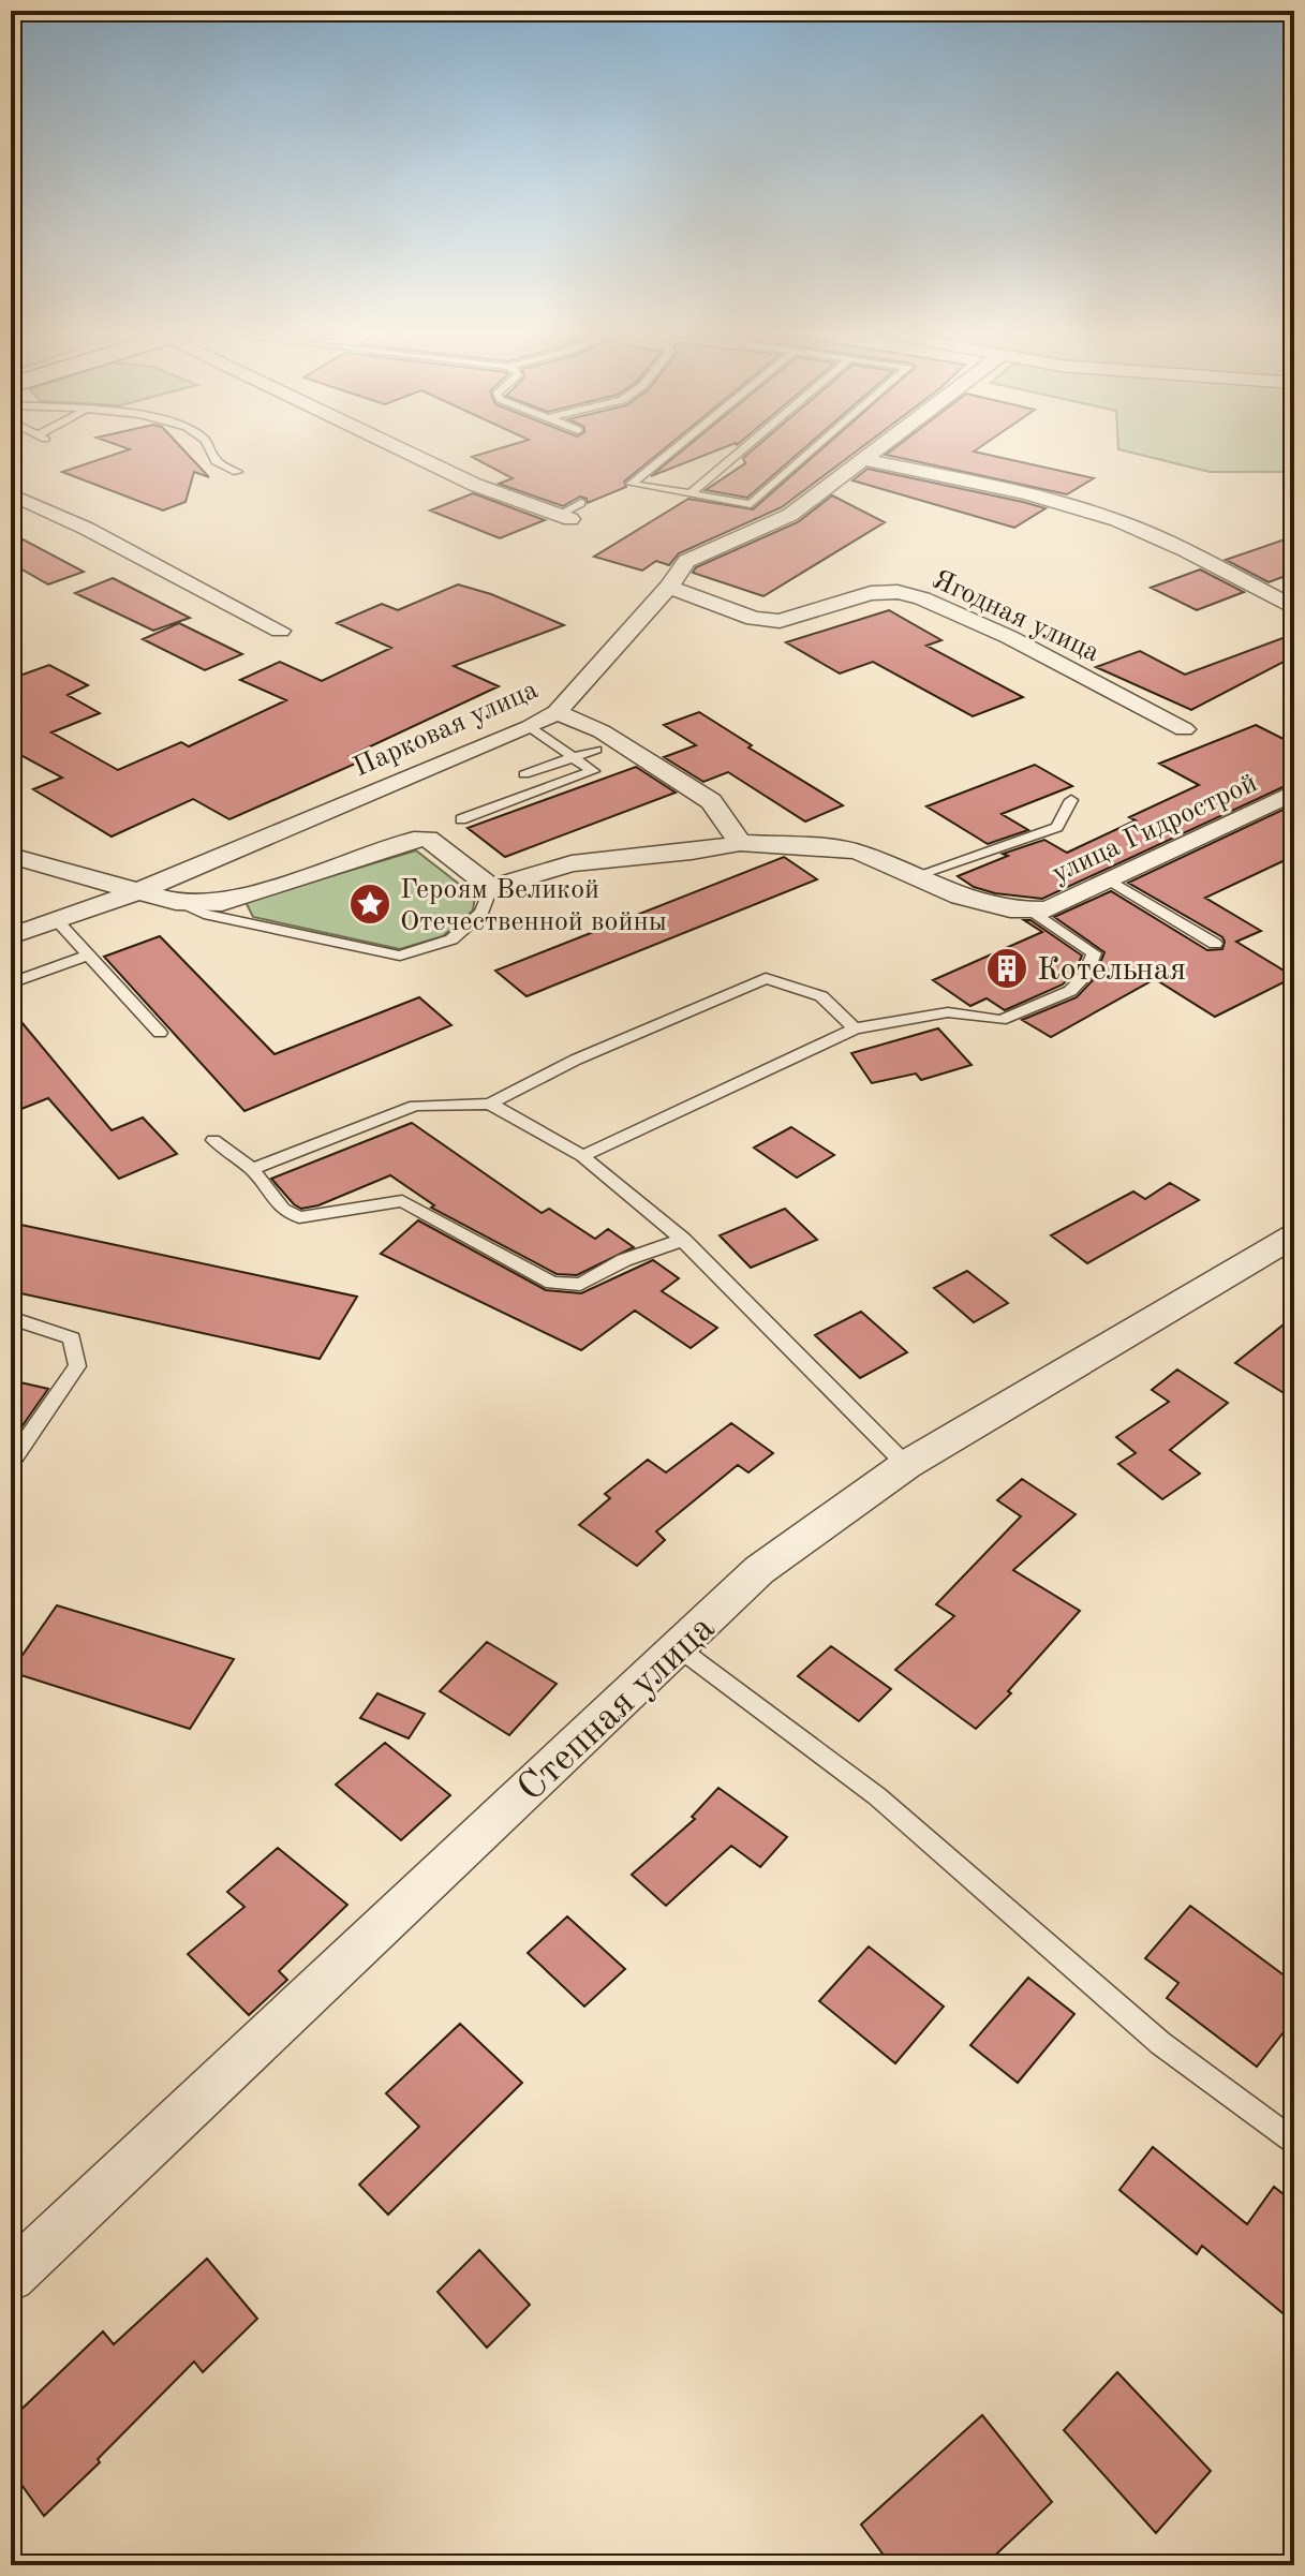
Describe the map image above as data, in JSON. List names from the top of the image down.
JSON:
{
  "streets": {
    "street": [
      "Ягодная улица",
      "Парковая улица",
      "улица Гидрострой",
      "Степная улица"
    ]
  },
  "crossings": [
    ["Ягодная улица", "Парковая улица"]
  ],
  "places": {
    "place": ["Героям Великой Отечественной войны"],
    "building": ["Котельная"]
  }
}
